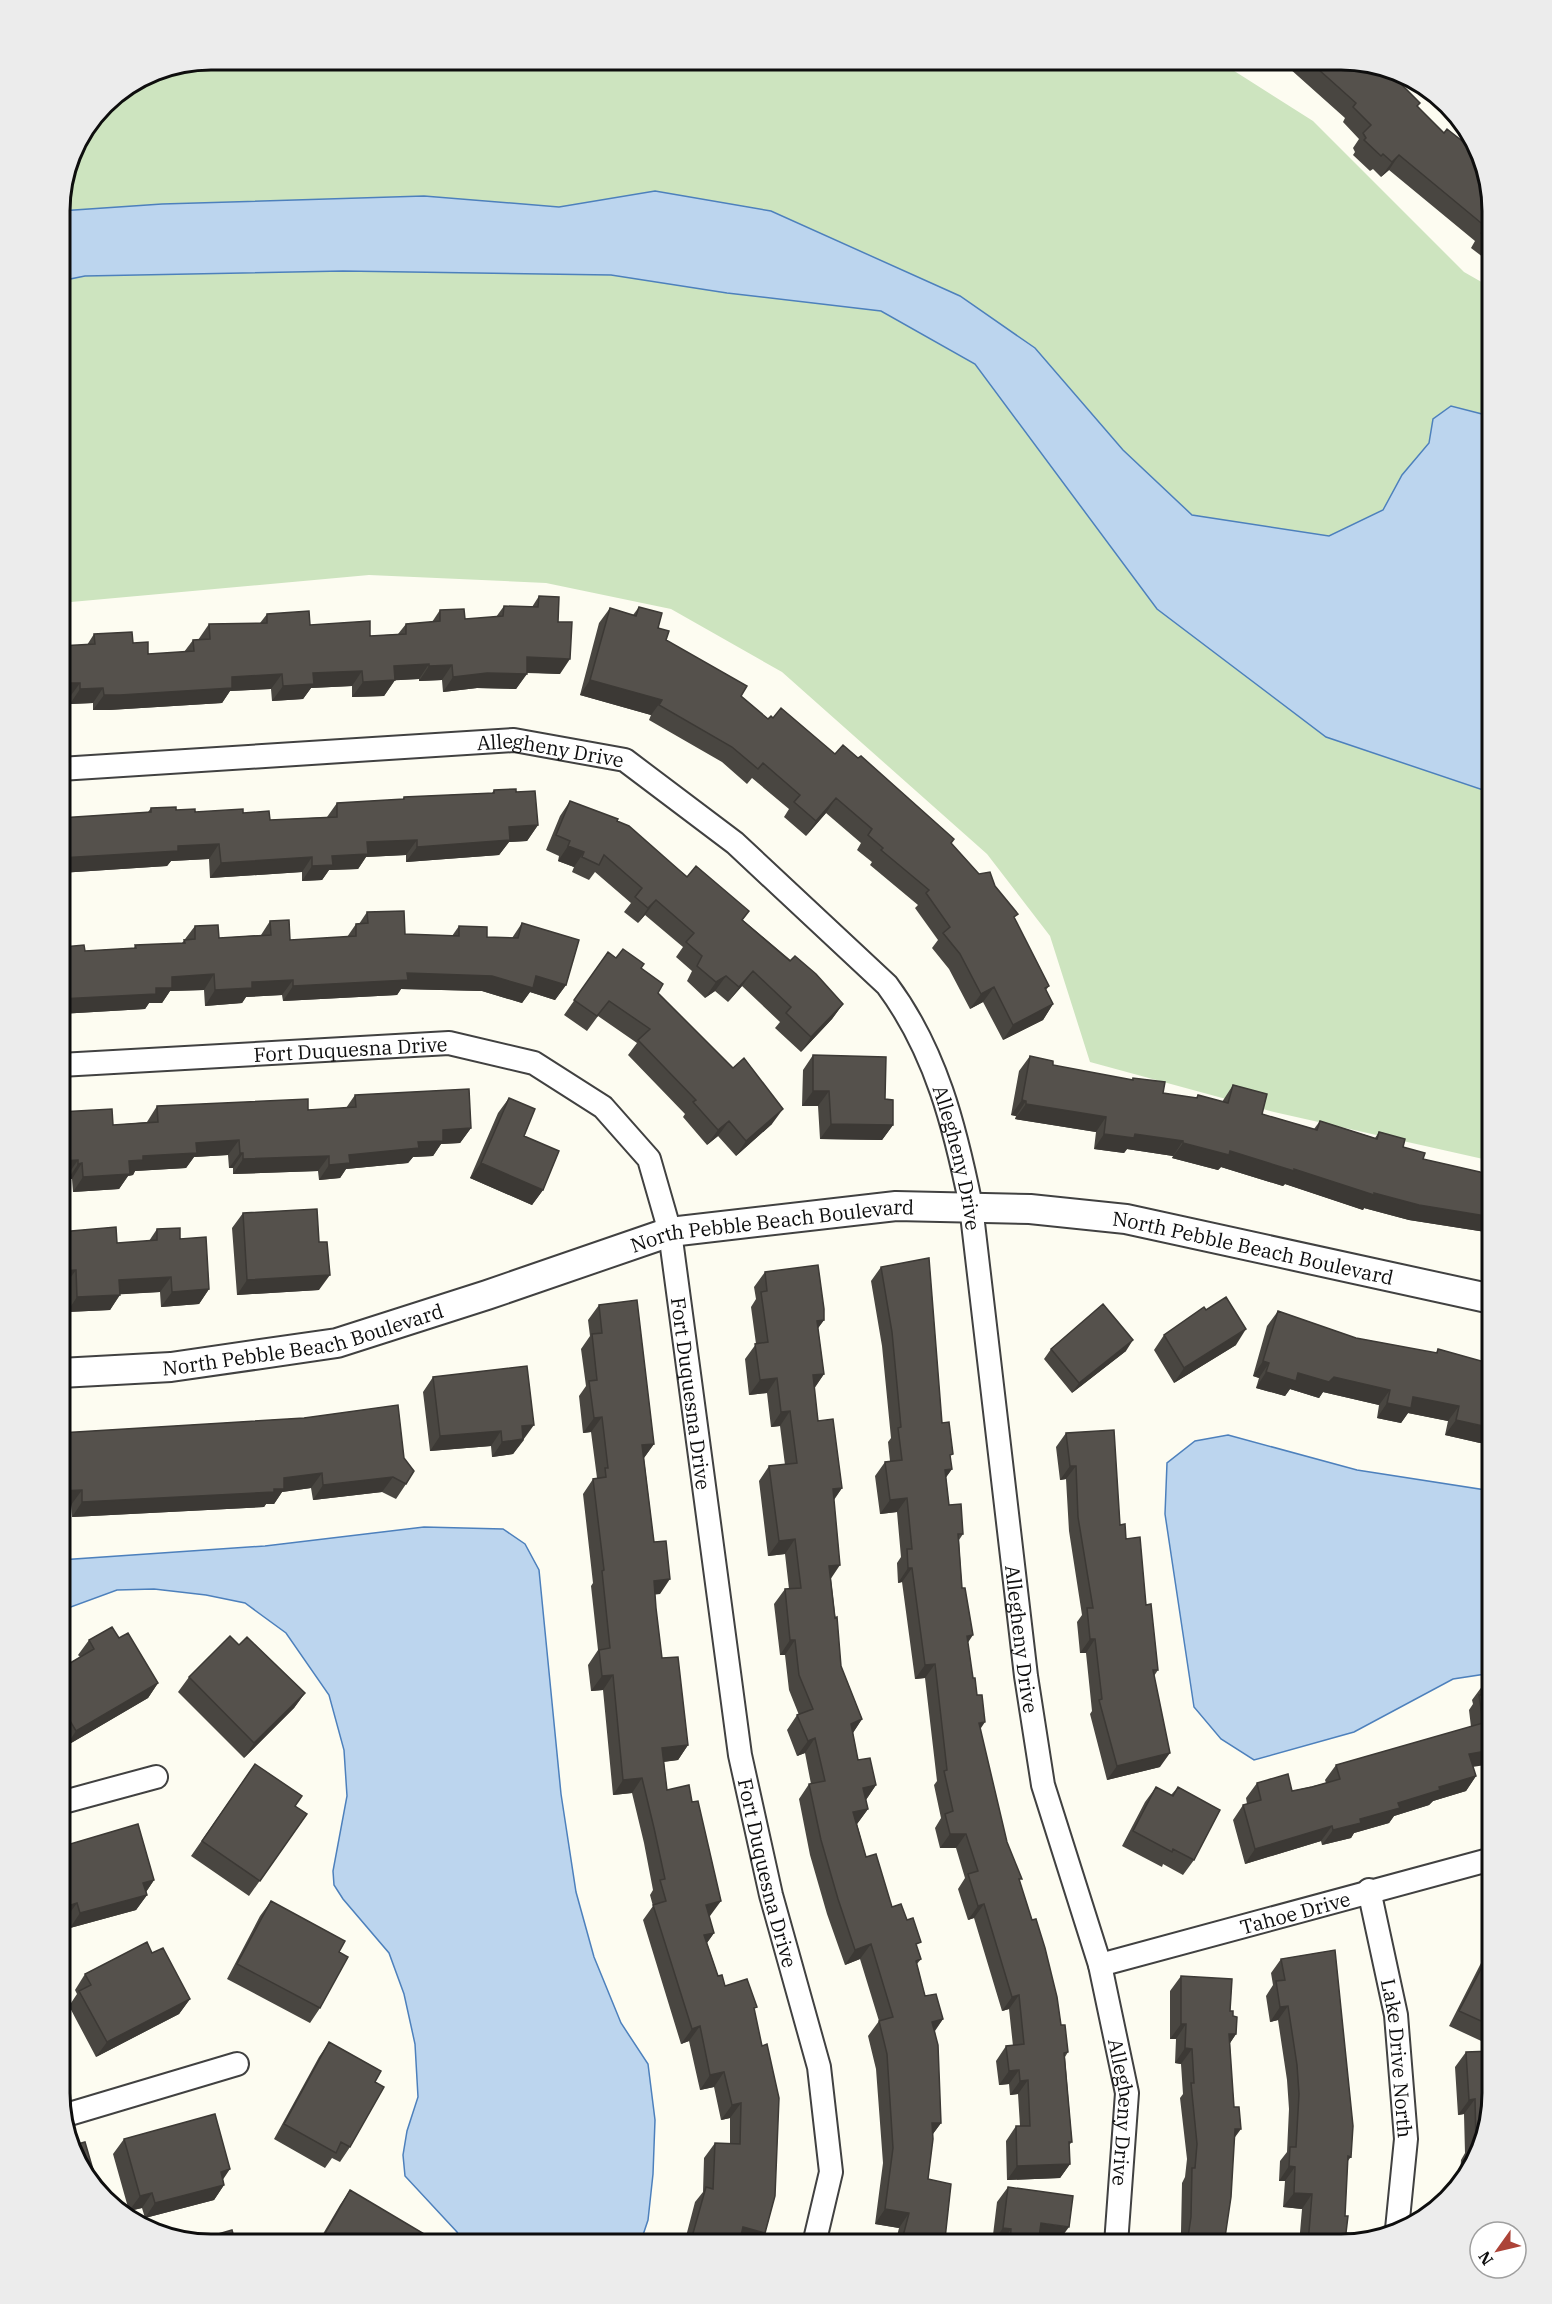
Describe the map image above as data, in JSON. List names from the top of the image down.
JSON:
{
  "streets": {
    "street": [
      "Allegheny Drive",
      "Fort Duquesna Drive",
      "North Pebble Beach Boulevard",
      "Tahoe Drive",
      "Lake Drive North"
    ]
  },
  "crossings": [
    ["Allegheny Drive", "North Pebble Beach Boulevard"],
    ["Allegheny Drive", "Tahoe Drive"],
    ["Fort Duquesna Drive", "North Pebble Beach Boulevard"],
    ["Tahoe Drive", "Lake Drive North"]
  ],
  "north": "bottom left"
}
